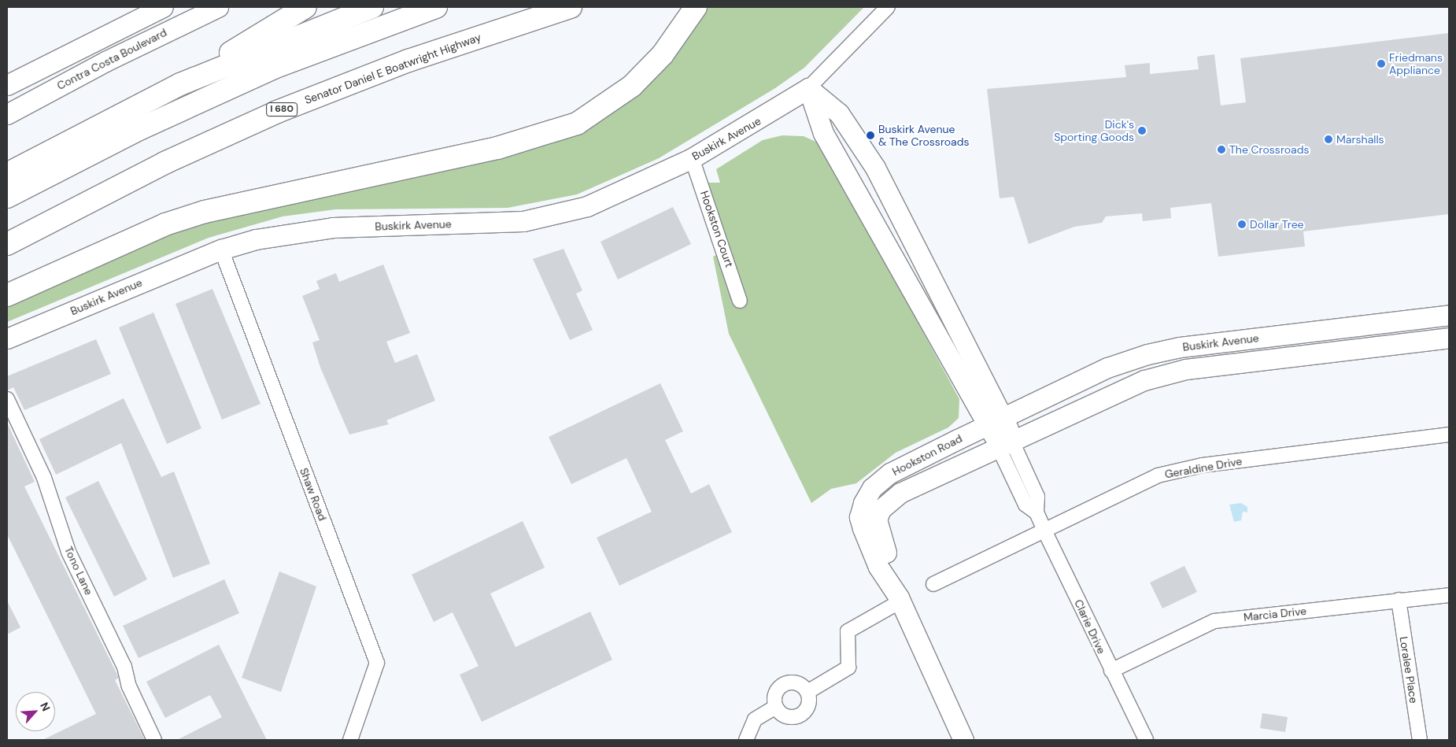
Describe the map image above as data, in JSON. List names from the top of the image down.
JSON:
{
  "streets": {
    "highway": ["Senator Daniel E Boatwright Highway", "I 680"],
    "main road": ["Contra Costa Boulevard", "Buskirk Avenue", "Hookston Road"],
    "street": [
      "Hookston Court",
      "Geraldine Drive",
      "Shaw Road",
      "Tono Lane",
      "Marcia Drive",
      "Clarie Drive",
      "Loralee Place"
    ]
  },
  "crossings": [
    ["Buskirk Avenue", "Hookston Court"],
    ["Buskirk Avenue", "Hookston Road"],
    ["Buskirk Avenue", "Shaw Road"],
    ["Buskirk Avenue", "Clarie Drive"],
    ["Hookston Road", "Clarie Drive"],
    ["Geraldine Drive", "Clarie Drive"],
    ["Marcia Drive", "Clarie Drive"],
    ["Marcia Drive", "Loralee Place"]
  ],
  "places": [
    "Friedmans Appliance",
    "Dick's Sporting Goods",
    "Buskirk Avenue & The Crossroads",
    "Marshalls",
    "The Crossroads",
    "Dollar Tree"
  ],
  "north": "top right"
}
